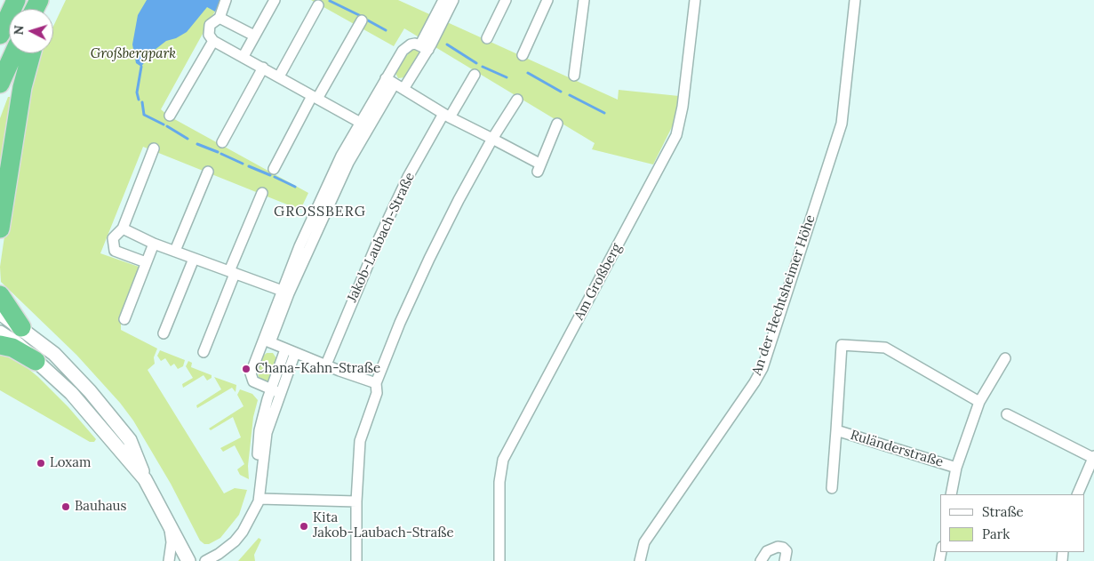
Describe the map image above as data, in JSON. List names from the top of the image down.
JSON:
{
  "streets": {
    "street": [
      "Jakob-Laubach-Straße",
      "Am Großberg",
      "An der Hechtsheimer Höhe",
      "Ruländerstraße"
    ]
  },
  "districts": ["GROSSBERG"],
  "parks": ["Großbergpark"],
  "places": [
    "Chana-Kahn-Straße",
    "Loxam",
    "Bauhaus",
    "Kita Jakob-Laubach-Straße"
  ],
  "legend": ["Straße", "Park"],
  "north": "left"
}
